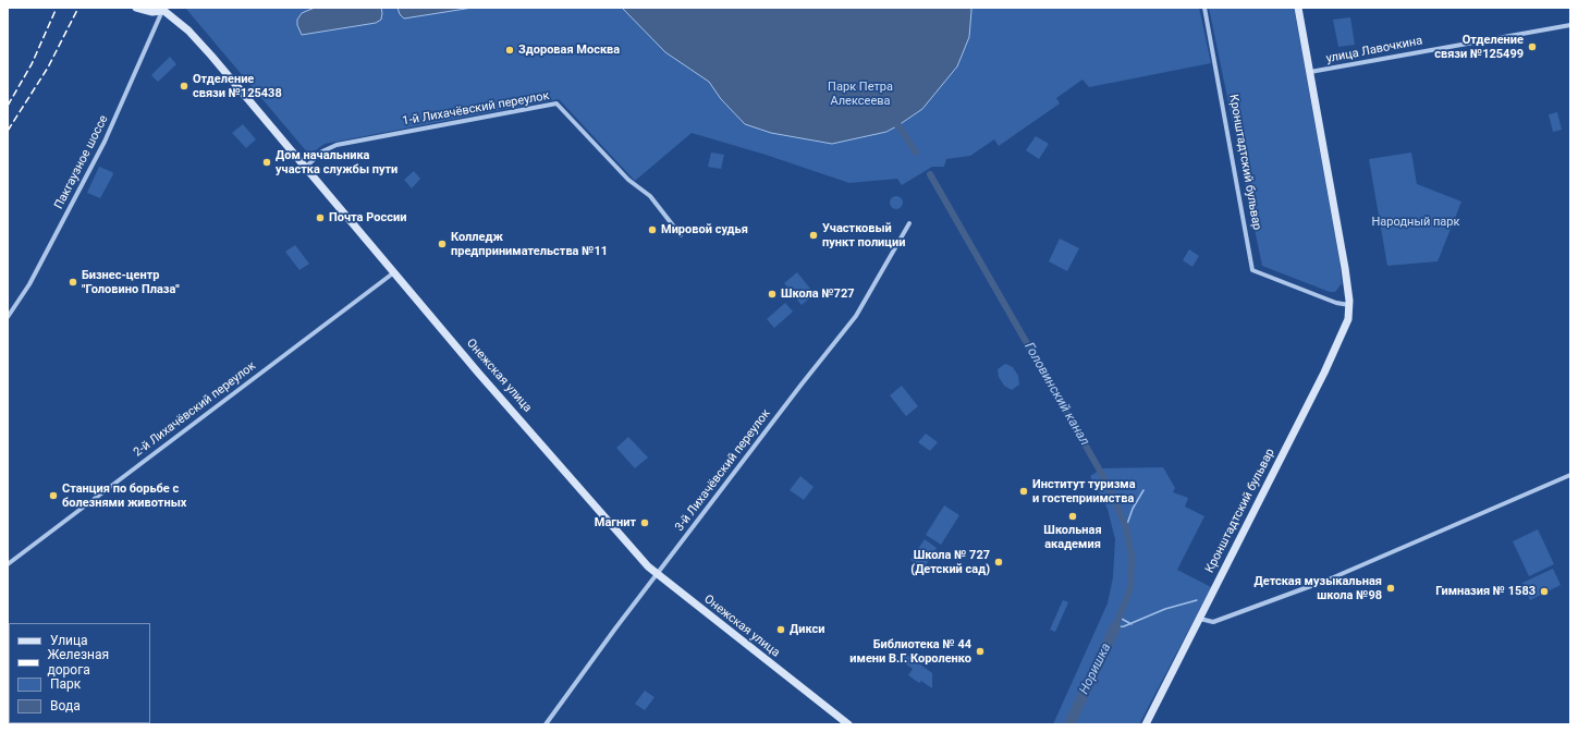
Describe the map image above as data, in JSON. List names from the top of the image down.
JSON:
{
  "streets": {
    "main road": ["Кронштадтский бульвар", "Онежская улица"],
    "street": [
      "улица Лавочкина",
      "1-й Лихачёвский переулок",
      "Пакгаузное шоссе",
      "2-й Лихачёвский переулок",
      "3-й Лихачёвский переулок"
    ]
  },
  "crossings": [
    ["улица Лавочкина", "Кронштадтский бульвар"],
    ["1-й Лихачёвский переулок", "Онежская улица"],
    ["Пакгаузное шоссе", "Онежская улица"],
    ["Онежская улица", "2-й Лихачёвский переулок"],
    ["Онежская улица", "3-й Лихачёвский переулок"]
  ],
  "water": ["Головинский канал", "Норишка"],
  "parks": ["Парк Петра Алексеева", "Народный парк"],
  "places": [
    "Отделение связи №125499",
    "Здоровая Москва",
    "Отделение связи №125438",
    "Дом начальника участка службы пути",
    "Почта России",
    "Мировой судья",
    "Участковый пункт полиции",
    "Колледж предпринимательства №11",
    "Бизнес-центр \"Головино Плаза\"",
    "Школа №727",
    "Институт туризма и гостеприимства",
    "Станция по борьбе с болезнями животных",
    "Школьная академия",
    "Магнит",
    "Школа № 727 (Детский сад)",
    "Детская музыкальная школа №98",
    "Гимназия № 1583",
    "Дикси",
    "Библиотека № 44 имени В.Г. Короленко"
  ],
  "legend": [
    "Улица",
    "Железная дорога",
    "Парк",
    "Вода"
  ]
}
